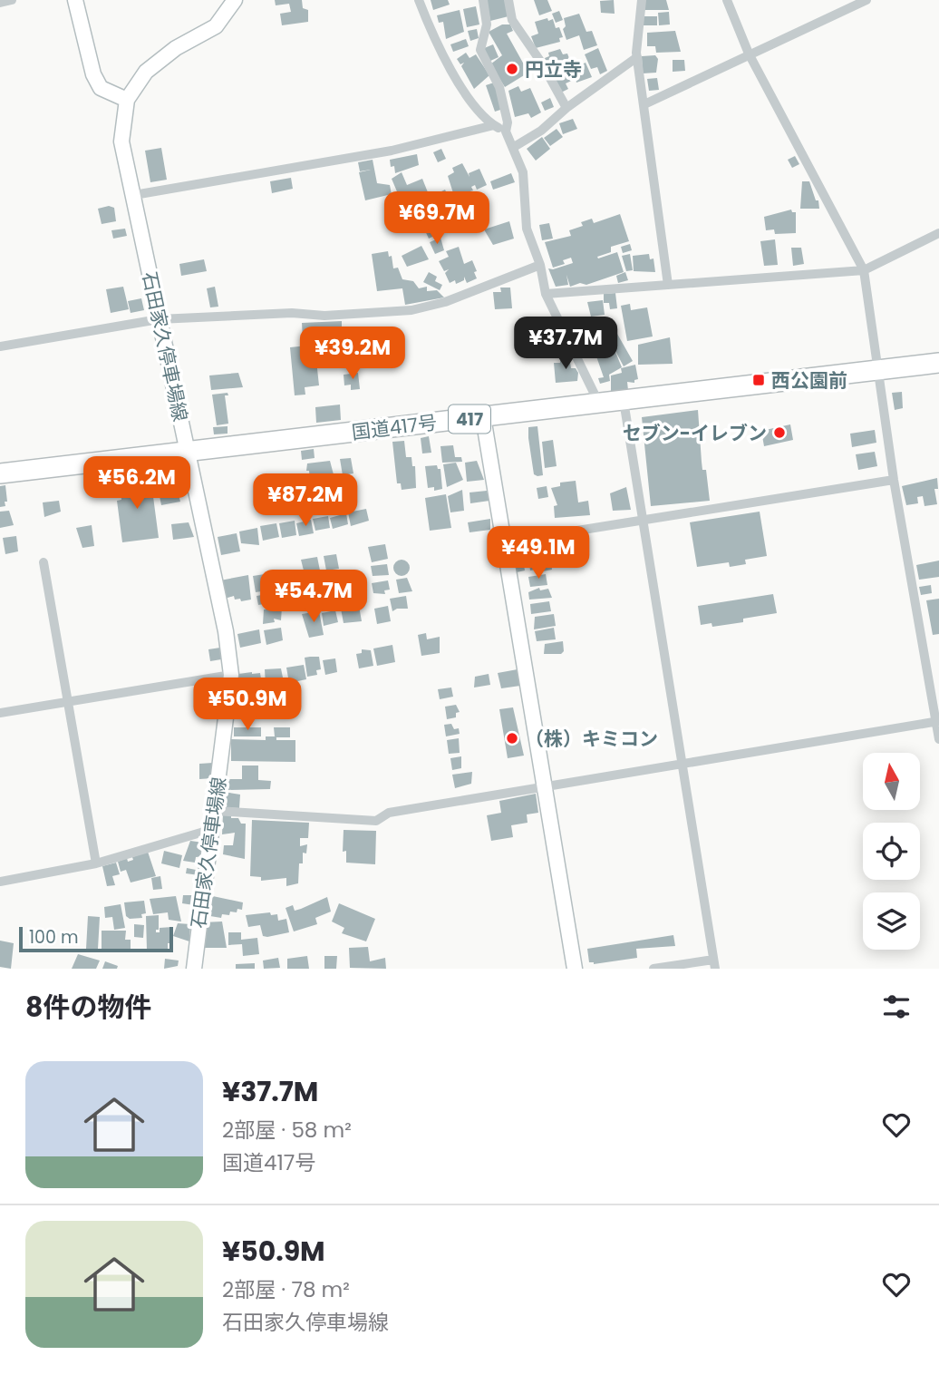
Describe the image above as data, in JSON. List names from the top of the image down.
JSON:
{
  "streets": {
    "highway": ["417", "国道417号"],
    "main road": ["石田家久停車場線"]
  },
  "crossings": [
    ["石田家久停車場線", "国道417号"]
  ],
  "places": {
    "other": ["円立寺", "セブン-イレブン", "（株）キミコン"],
    "transit": ["西公園前"]
  },
  "scale_bar": "100 m",
  "north": "top",
  "page": {
    "price": [
      "¥69.7M",
      "¥37.7M",
      "¥39.2M",
      "¥56.2M",
      "¥87.2M",
      "¥49.1M",
      "¥54.7M",
      "¥50.9M"
    ],
    "scale": "100 m",
    "heading": "8件の物件",
    "list": [
      {
        "name": "¥37.7M",
        "note": "2部屋 · 58 m² · 国道417号"
      },
      {
        "name": "¥50.9M",
        "note": "2部屋 · 78 m² · 石田家久停車場線"
      }
    ]
  }
}
